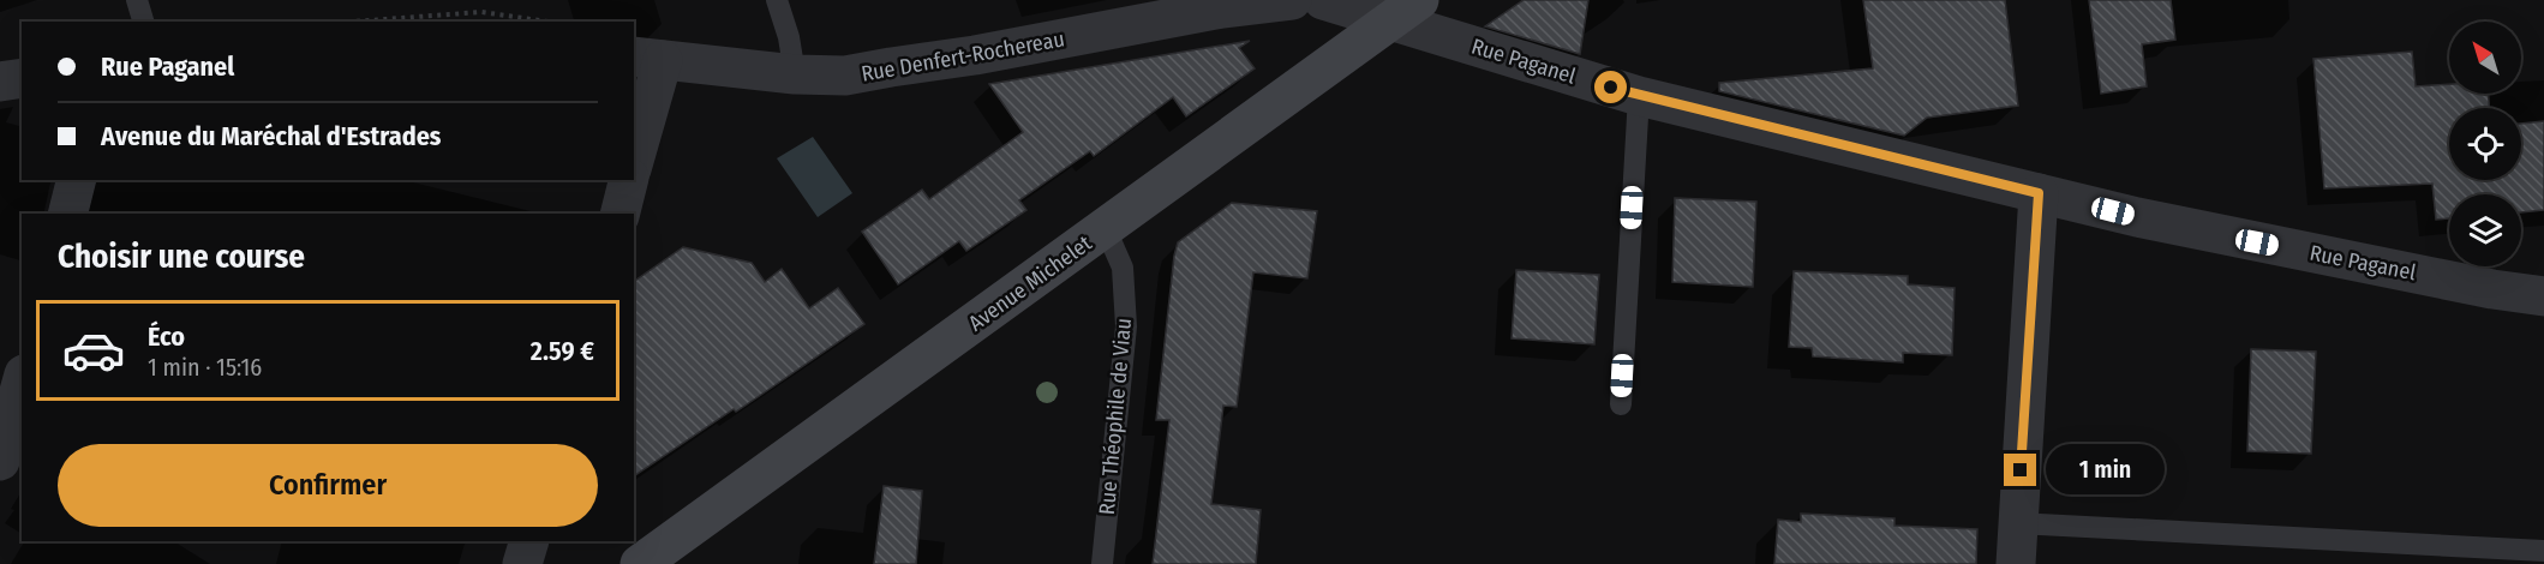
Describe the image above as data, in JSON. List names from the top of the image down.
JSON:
{
  "streets": {
    "street": ["Rue Denfert-Rochereau", "Rue Paganel", "Avenue Michelet"],
    "lane": ["Rue Théophile de Viau"]
  },
  "crossings": [
    ["Rue Paganel", "Avenue Michelet"],
    ["Avenue Michelet", "Rue Théophile de Viau"]
  ],
  "north": "top left",
  "page": {
    "banner": ["Rue Paganel", "Avenue du Maréchal d'Estrades"],
    "heading": "Choisir une course",
    "list": [
      {
        "name": "Éco",
        "note": "1 min · 15:16",
        "value": "2.59 €"
      }
    ],
    "buttons": "Confirmer",
    "bubble": "1 min"
  }
}
